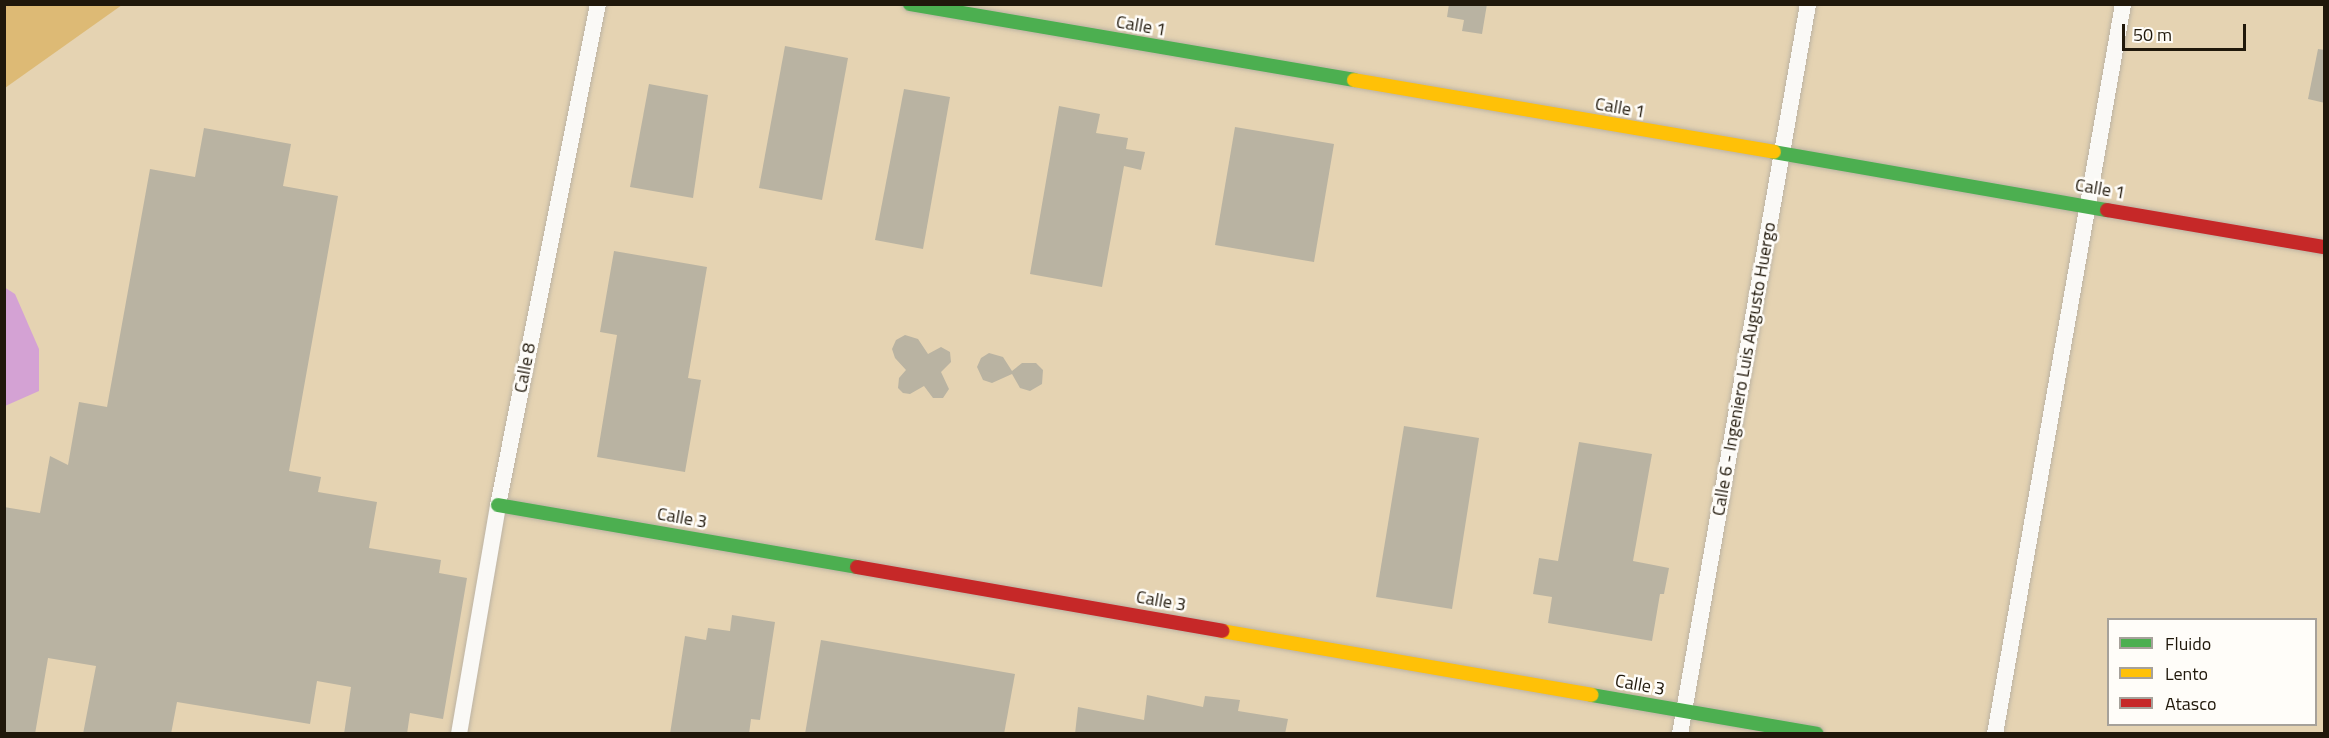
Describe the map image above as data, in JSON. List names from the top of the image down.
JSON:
{
  "streets": {
    "street": [
      "Calle 1",
      "Calle 8",
      "Calle 6 - Ingeniero Luis Augusto Huergo",
      "Calle 3"
    ]
  },
  "crossings": [
    ["Calle 1", "Calle 6 - Ingeniero Luis Augusto Huergo"],
    ["Calle 8", "Calle 3"],
    ["Calle 6 - Ingeniero Luis Augusto Huergo", "Calle 3"]
  ],
  "legend": ["Fluido", "Lento", "Atasco"],
  "scale_bar": "50 m"
}
